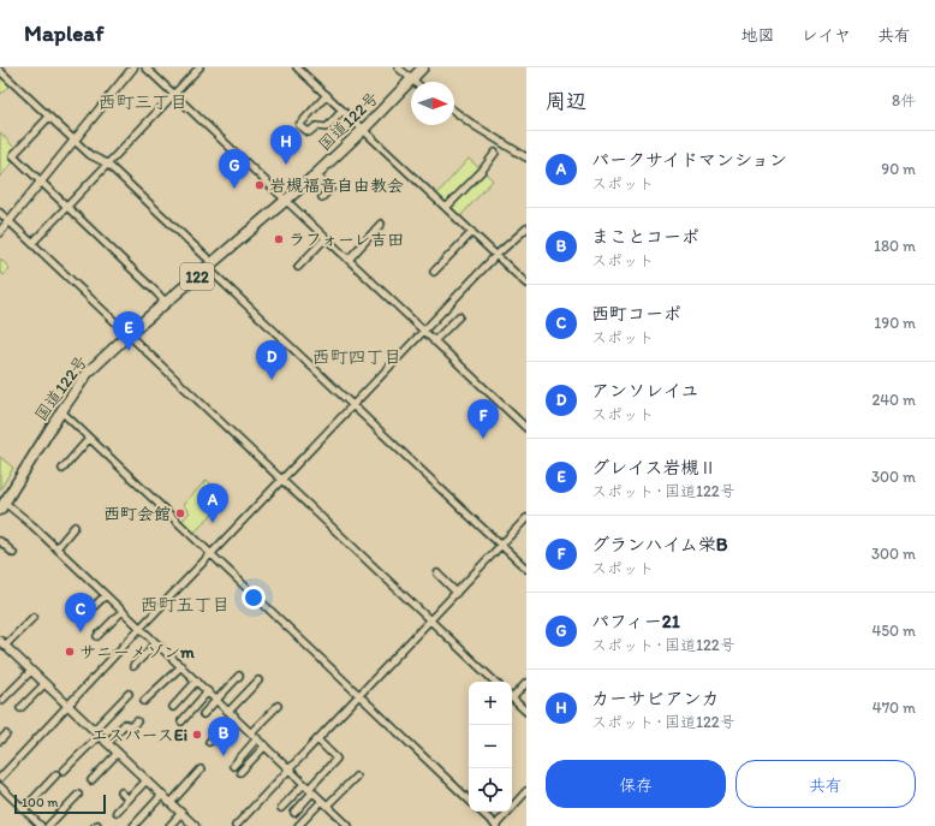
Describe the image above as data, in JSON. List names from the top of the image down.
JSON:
{
  "streets": {
    "highway": ["国道122号", "122"]
  },
  "districts": ["西町三丁目", "西町四丁目", "西町五丁目"],
  "places": [
    "岩槻福音自由教会",
    "ラフォーレ吉田",
    "西町会館",
    "サニーメゾンm",
    "エスパースEi"
  ],
  "scale_bar": "100 m",
  "north": "right",
  "page": {
    "header": "Mapleaf",
    "nav": ["地図", "レイヤ", "共有"],
    "heading": ["周辺", "8件"],
    "pins": [
      "H",
      "G",
      "E",
      "D",
      "F",
      "A",
      "C",
      "B"
    ],
    "list": [
      {
        "mark": "A",
        "name": "パークサイドマンション",
        "note": "スポット",
        "value": "90 m"
      },
      {
        "mark": "B",
        "name": "まことコーポ",
        "note": "スポット",
        "value": "180 m"
      },
      {
        "mark": "C",
        "name": "西町コーポ",
        "note": "スポット",
        "value": "190 m"
      },
      {
        "mark": "D",
        "name": "アンソレイユ",
        "note": "スポット",
        "value": "240 m"
      },
      {
        "mark": "E",
        "name": "グレイス岩槻Ⅱ",
        "note": "スポット · 国道122号",
        "value": "300 m"
      },
      {
        "mark": "F",
        "name": "グランハイム栄B",
        "note": "スポット",
        "value": "300 m"
      },
      {
        "mark": "G",
        "name": "パフィー21",
        "note": "スポット · 国道122号",
        "value": "450 m"
      },
      {
        "mark": "H",
        "name": "カーサビアンカ",
        "note": "スポット · 国道122号",
        "value": "470 m"
      }
    ],
    "map_buttons": ["+", "−"],
    "buttons": ["保存", "共有"],
    "scale": "100 m"
  }
}
